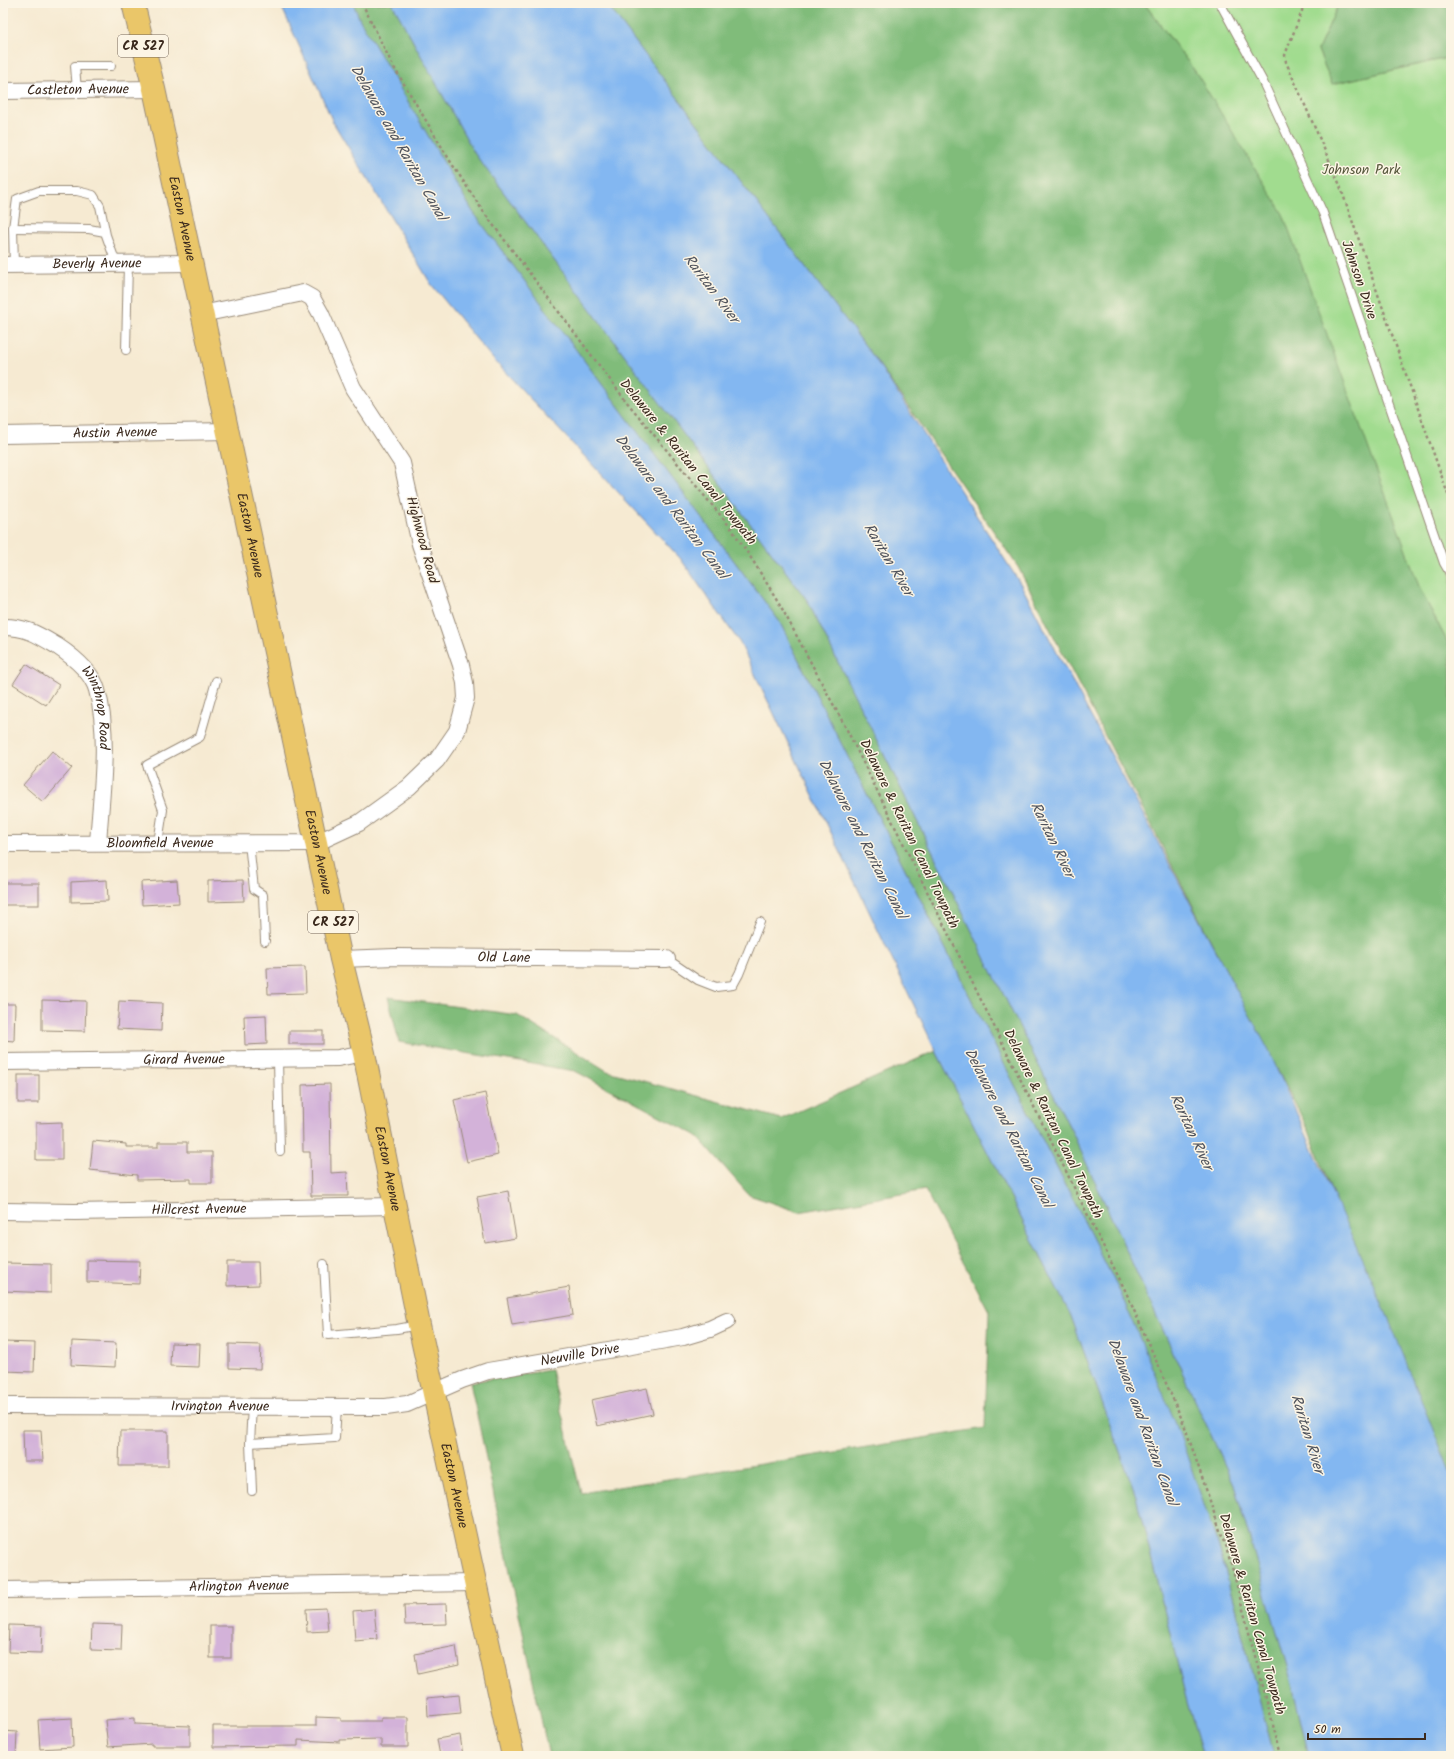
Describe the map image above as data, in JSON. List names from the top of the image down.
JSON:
{
  "streets": {
    "main road": ["CR 527", "Easton Avenue"],
    "street": [
      "Castleton Avenue",
      "Beverly Avenue",
      "Austin Avenue",
      "Highwood Road",
      "Winthrop Road",
      "Bloomfield Avenue",
      "Old Lane",
      "Girard Avenue",
      "Hillcrest Avenue",
      "Neuville Drive",
      "Irvington Avenue",
      "Arlington Avenue"
    ],
    "lane": ["Johnson Drive"],
    "path": ["Delaware & Raritan Canal Towpath"]
  },
  "crossings": [
    ["Castleton Avenue", "Easton Avenue"],
    ["Easton Avenue", "Beverly Avenue"],
    ["Easton Avenue", "Austin Avenue"],
    ["Easton Avenue", "Highwood Road"],
    ["Easton Avenue", "Bloomfield Avenue"],
    ["Easton Avenue", "Old Lane"],
    ["Easton Avenue", "Girard Avenue"],
    ["Easton Avenue", "Hillcrest Avenue"],
    ["Easton Avenue", "Neuville Drive"],
    ["Easton Avenue", "Irvington Avenue"],
    ["Easton Avenue", "Arlington Avenue"],
    ["Highwood Road", "Bloomfield Avenue"],
    ["Winthrop Road", "Bloomfield Avenue"],
    ["Neuville Drive", "Irvington Avenue"]
  ],
  "water": ["Delaware and Raritan Canal", "Raritan River"],
  "parks": ["Johnson Park"],
  "scale_bar": "50 m"
}
